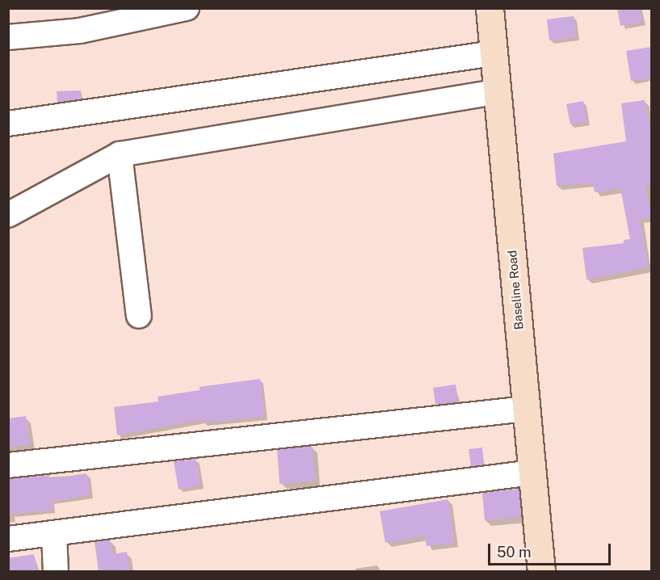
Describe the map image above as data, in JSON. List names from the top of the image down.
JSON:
{
  "streets": {
    "main road": ["Baseline Road"]
  },
  "scale_bar": "50 m"
}
